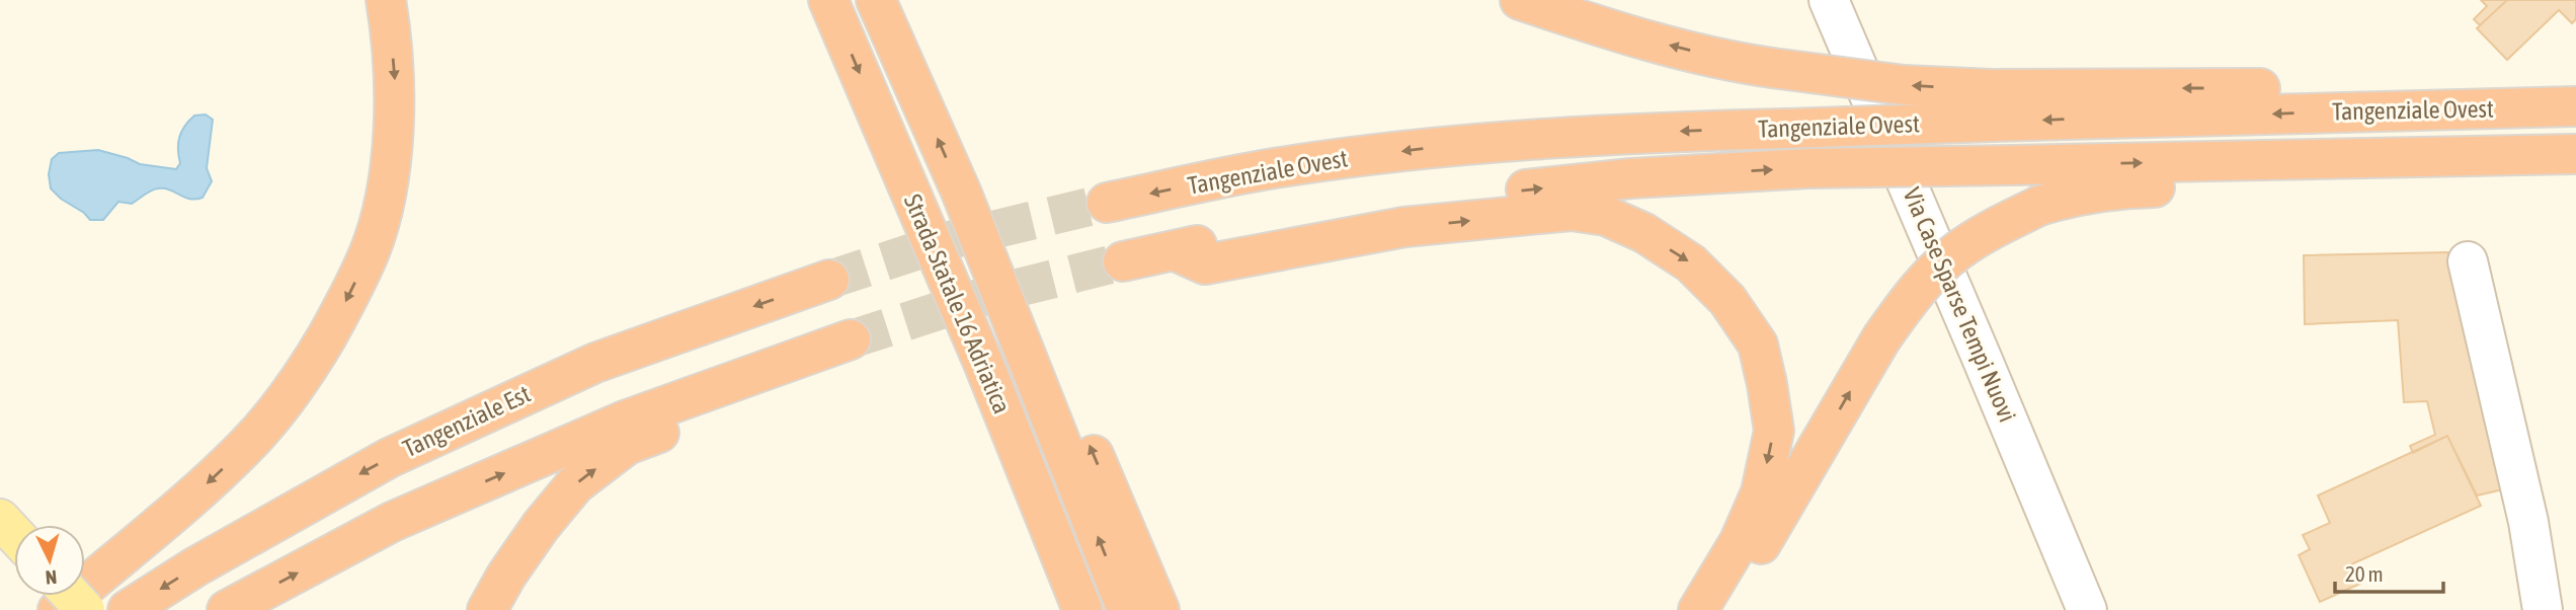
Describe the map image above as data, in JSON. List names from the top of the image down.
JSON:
{
  "streets": {
    "highway": ["Tangenziale Ovest", "Strada Statale 16 Adriatica", "Tangenziale Est"],
    "street": ["Via Case Sparse Tempi Nuovi"]
  },
  "one_way": ["Tangenziale Est"],
  "scale_bar": "20 m",
  "north": "bottom"
}
